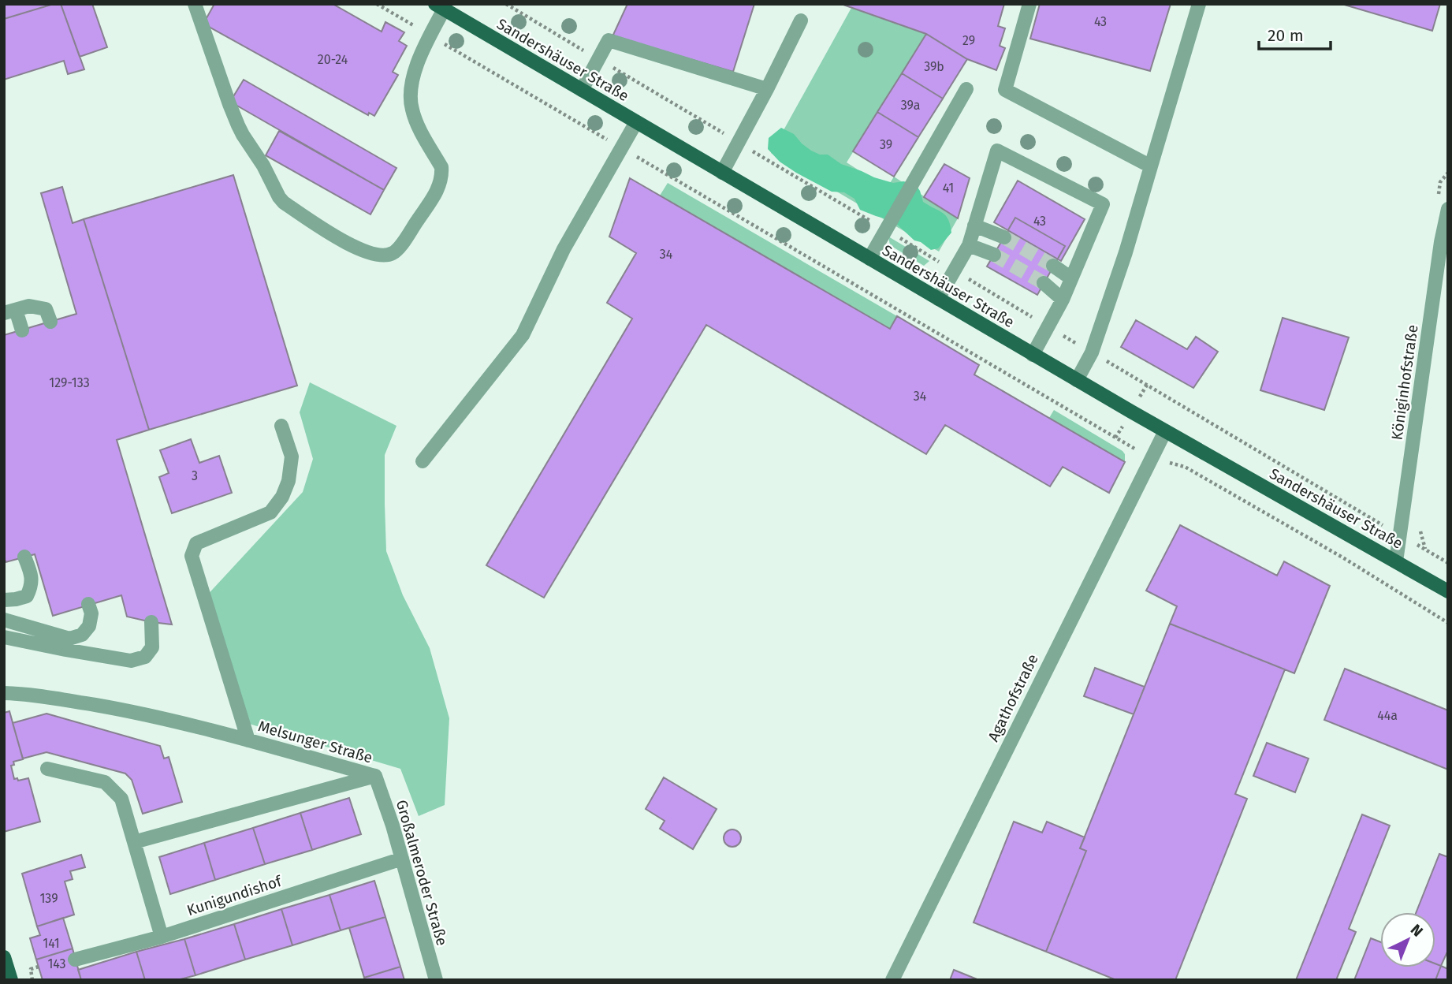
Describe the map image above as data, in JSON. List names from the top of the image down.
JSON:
{
  "streets": {
    "main road": ["Sandershäuser Straße"],
    "street": [
      "Königinhofstraße",
      "Agathofstraße",
      "Melsunger Straße",
      "Großalmeroder Straße",
      "Kunigundishof"
    ]
  },
  "crossings": [
    ["Sandershäuser Straße", "Königinhofstraße"],
    ["Sandershäuser Straße", "Agathofstraße"],
    ["Melsunger Straße", "Großalmeroder Straße"],
    ["Großalmeroder Straße", "Kunigundishof"]
  ],
  "house_numbers": [
    "43",
    "29",
    "20-24",
    "39b",
    "39a",
    "39",
    "41",
    "43",
    "34",
    "129-133",
    "34",
    "3",
    "44a",
    "139",
    "141",
    "143"
  ],
  "scale_bar": "20 m",
  "north": "top right"
}
